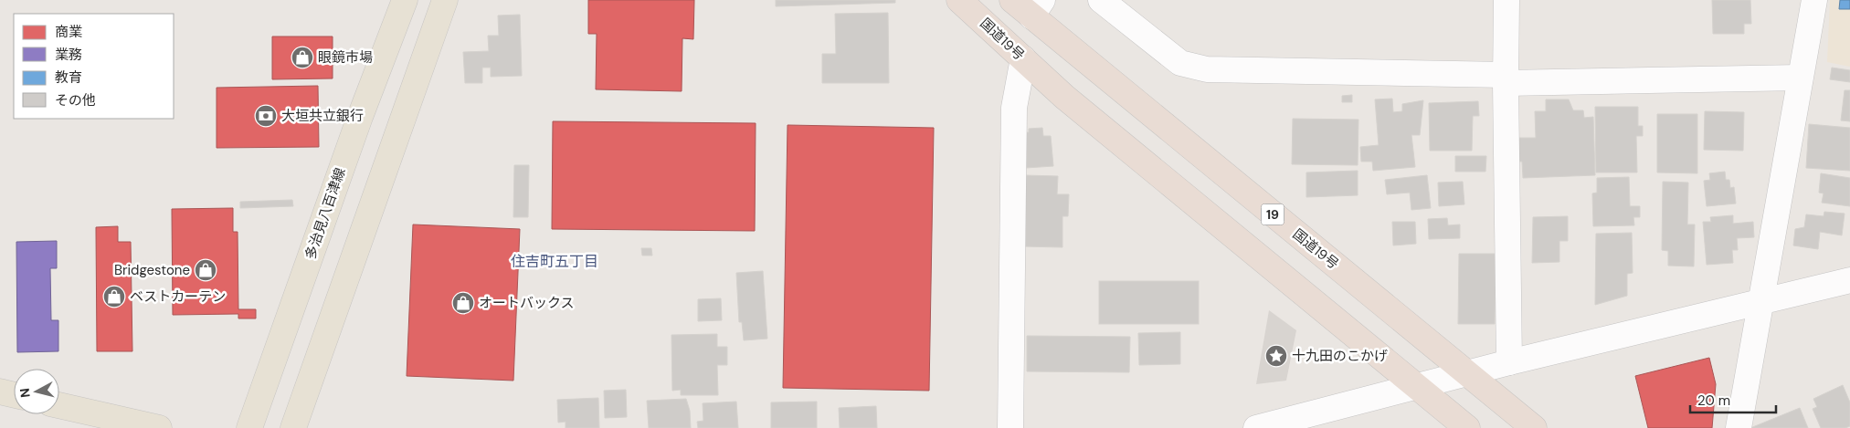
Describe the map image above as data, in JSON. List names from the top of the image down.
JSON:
{
  "streets": {
    "highway": ["国道19号", "19"],
    "main road": ["多治見八百津線"]
  },
  "districts": ["住吉町五丁目"],
  "places": {
    "shop": [
      "眼鏡市場",
      "Bridgestone",
      "ベストカーテン",
      "オートバックス"
    ],
    "bank": ["大垣共立銀行"],
    "place": ["十九田のこかげ"]
  },
  "legend": [
    "商業",
    "業務",
    "教育",
    "その他"
  ],
  "scale_bar": "20 m",
  "north": "left"
}
